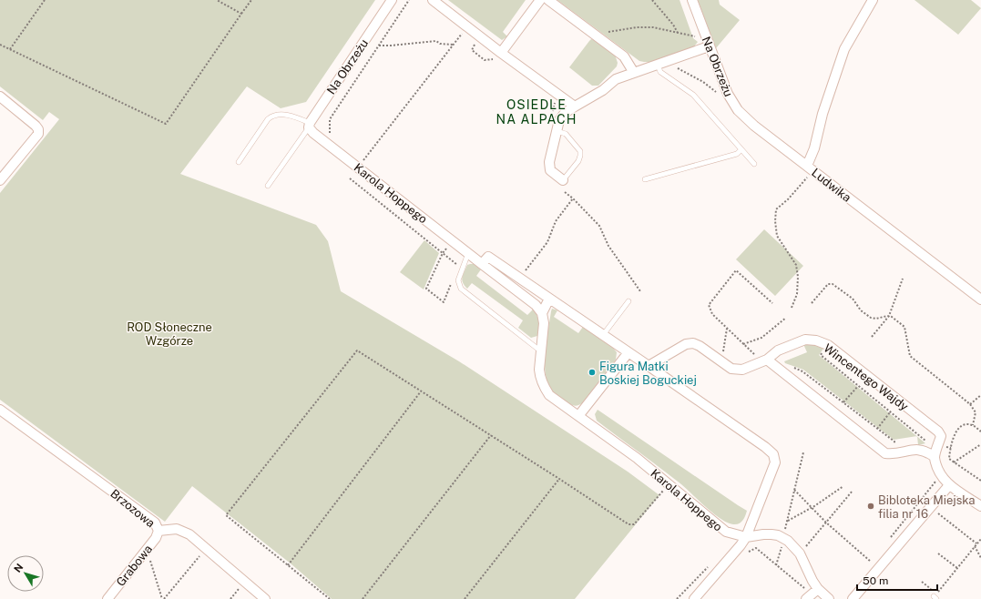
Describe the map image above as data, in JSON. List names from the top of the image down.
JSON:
{
  "streets": {
    "street": [
      "Na Obrzeżu",
      "Ludwika",
      "Karola Hoppego",
      "Wincentego Wajdy",
      "Brzozowa",
      "Grabowa"
    ]
  },
  "crossings": [
    ["Na Obrzeżu", "Ludwika"],
    ["Na Obrzeżu", "Karola Hoppego"],
    ["Brzozowa", "Grabowa"]
  ],
  "districts": ["OSIEDLE NA ALPACH"],
  "parks": ["ROD Słoneczne Wzgórze"],
  "places": ["Figura Matki Boskiej Boguckiej", "Bibloteka Miejska filia nr 16"],
  "scale_bar": "50 m",
  "north": "top left"
}
